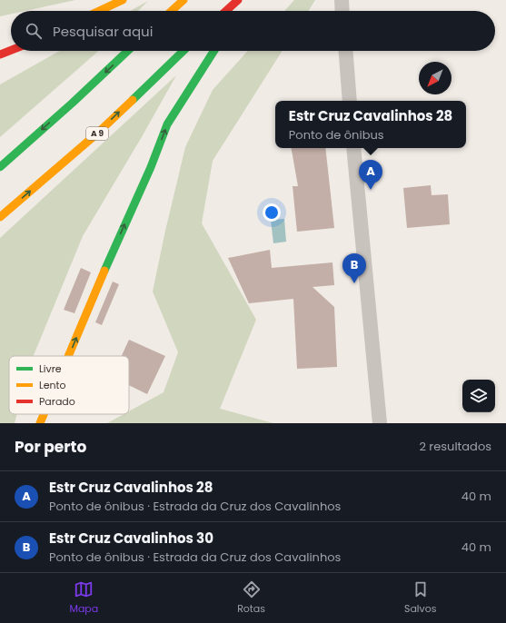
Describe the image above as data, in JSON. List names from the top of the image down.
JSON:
{
  "streets": {
    "highway": ["A 9"]
  },
  "legend": ["Livre", "Lento", "Parado"],
  "north": "bottom left",
  "page": {
    "search": "Pesquisar aqui",
    "popup": ["Estr Cruz Cavalinhos 28", "Ponto de ônibus"],
    "pins": ["A", "B"],
    "heading": ["Por perto", "2 resultados"],
    "list": [
      {
        "mark": "A",
        "name": "Estr Cruz Cavalinhos 28",
        "note": "Ponto de ônibus · Estrada da Cruz dos Cavalinhos",
        "value": "40 m"
      },
      {
        "mark": "B",
        "name": "Estr Cruz Cavalinhos 30",
        "note": "Ponto de ônibus · Estrada da Cruz dos Cavalinhos",
        "value": "40 m"
      }
    ],
    "nav": ["Mapa", "Rotas", "Salvos"]
  }
}
